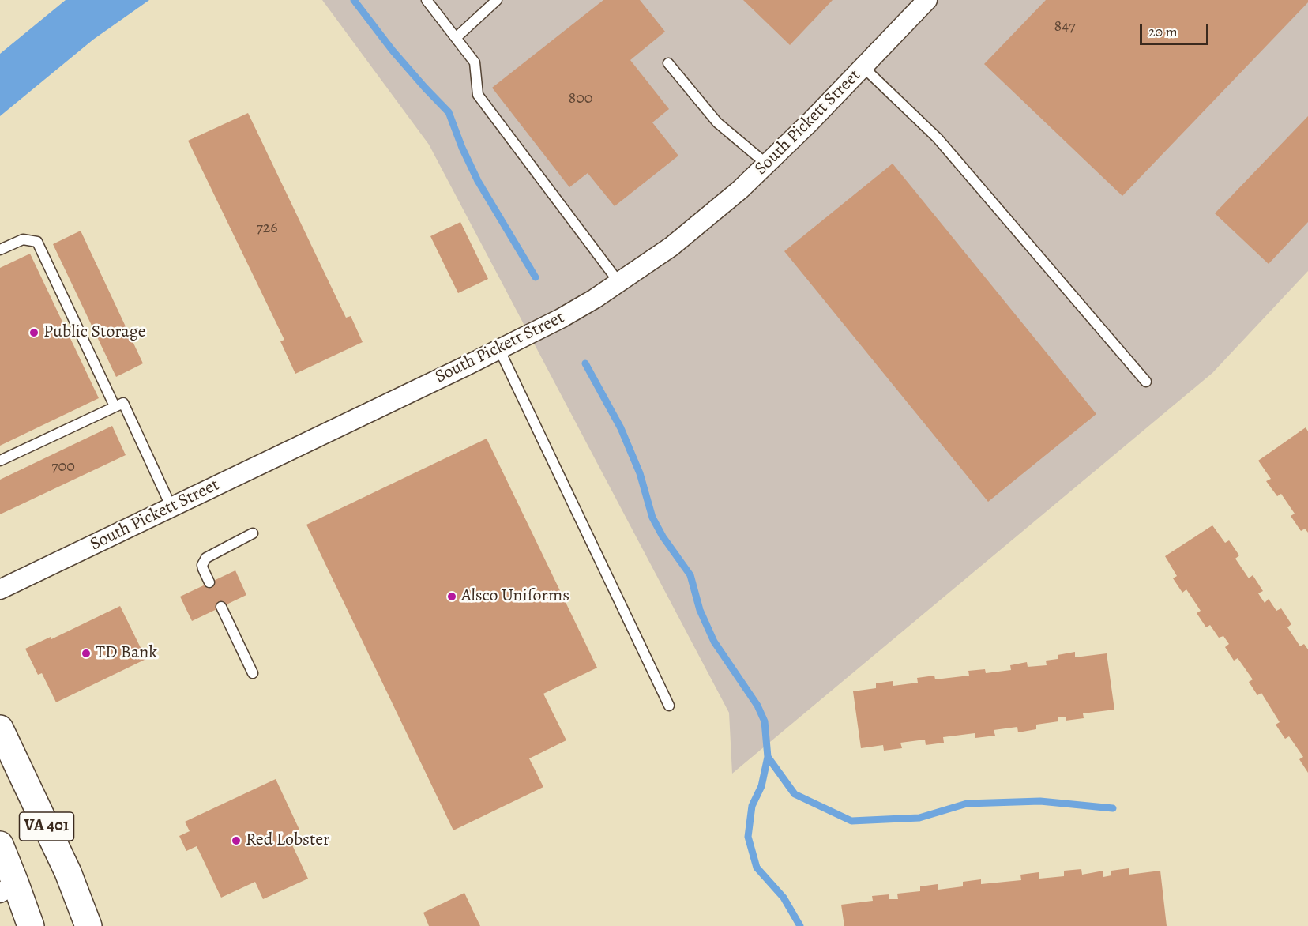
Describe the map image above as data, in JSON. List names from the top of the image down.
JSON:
{
  "streets": {
    "main road": ["VA 401"],
    "street": ["South Pickett Street"]
  },
  "places": [
    "Public Storage",
    "Alsco Uniforms",
    "TD Bank",
    "Red Lobster"
  ],
  "house_numbers": [
    "847",
    "800",
    "726",
    "700"
  ],
  "scale_bar": "20 m"
}
